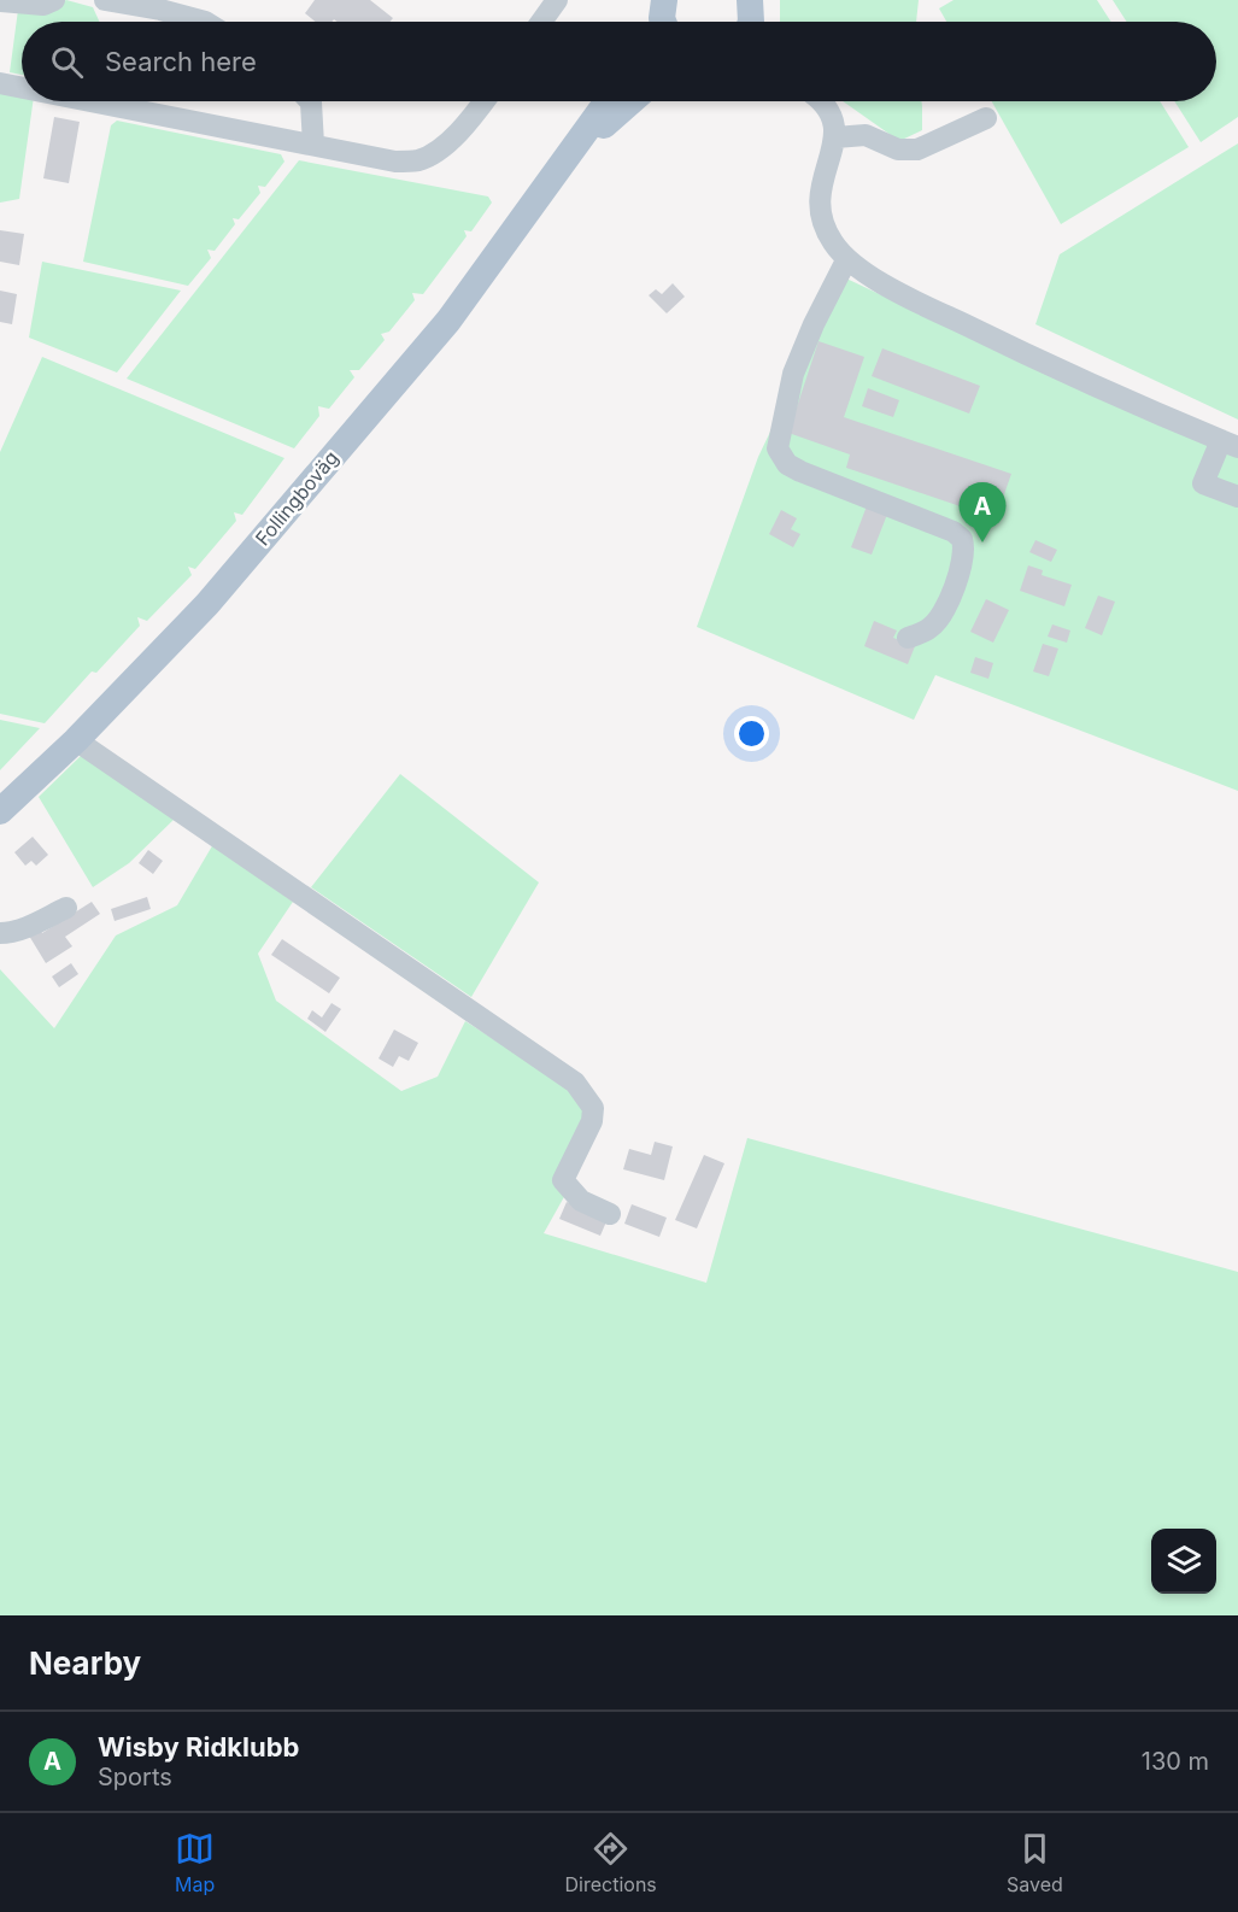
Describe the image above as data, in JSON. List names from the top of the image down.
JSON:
{
  "streets": {
    "main road": ["Follingboväg"]
  },
  "page": {
    "search": "Search here",
    "pins": "A",
    "heading": "Nearby",
    "list": [
      {
        "mark": "A",
        "name": "Wisby Ridklubb",
        "note": "Sports",
        "value": "130 m"
      }
    ],
    "nav": ["Map", "Directions", "Saved"]
  }
}
